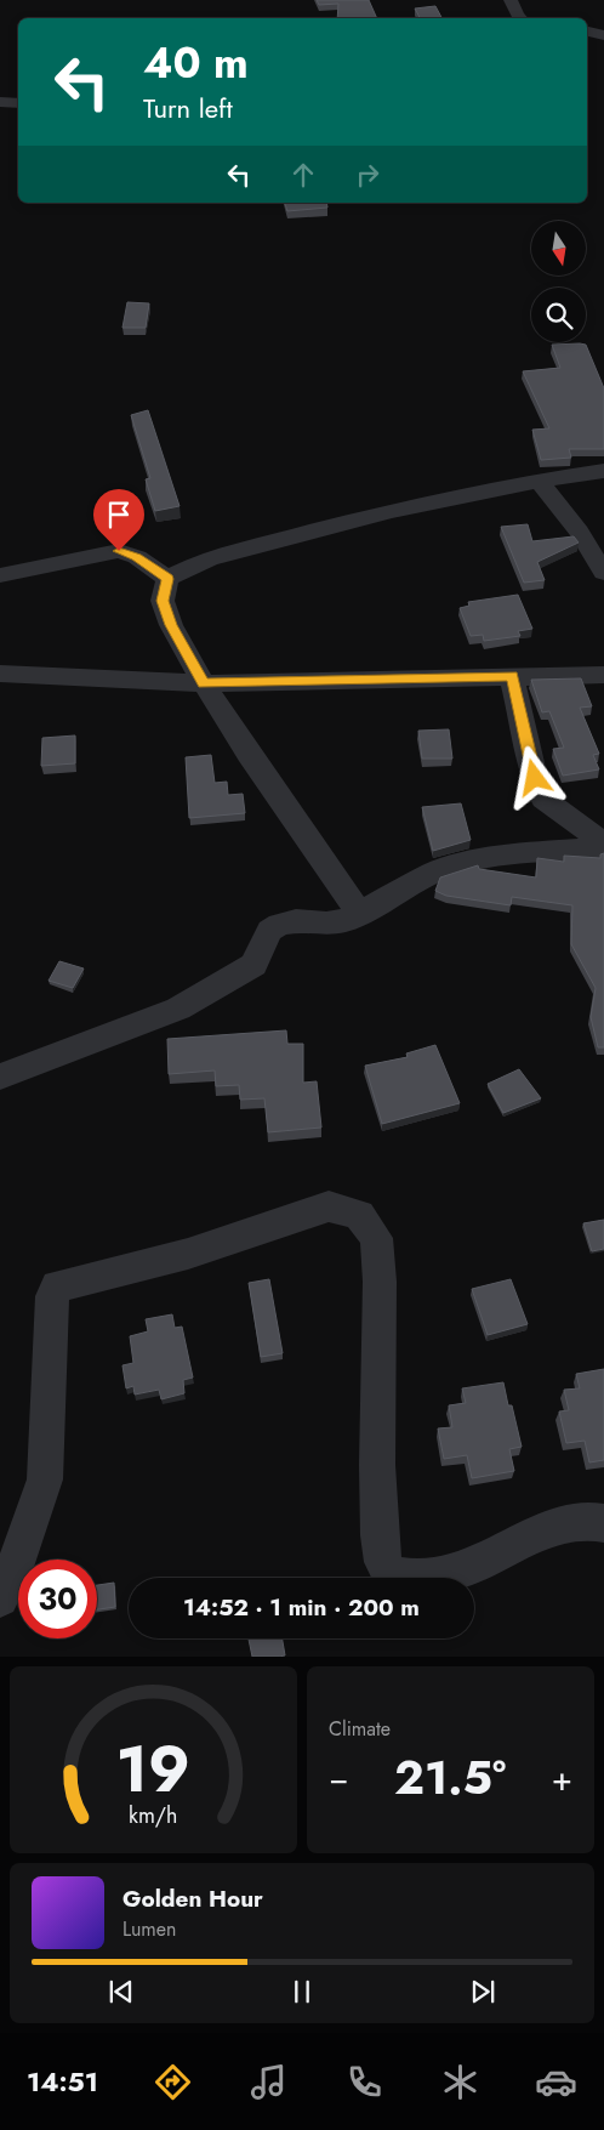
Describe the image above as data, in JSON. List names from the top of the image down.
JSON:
{
  "north": "bottom",
  "page": {
    "turn": ["40 m", "Turn left"],
    "limit": "30",
    "trip": "14:52 · 1 min · 200 m",
    "tile": "Climate",
    "heat": ["−", "21.5°", "+"],
    "song": ["Golden Hour", "Lumen"],
    "tabs": "14:51",
    "gauge": ["19", "km/h"]
  }
}
